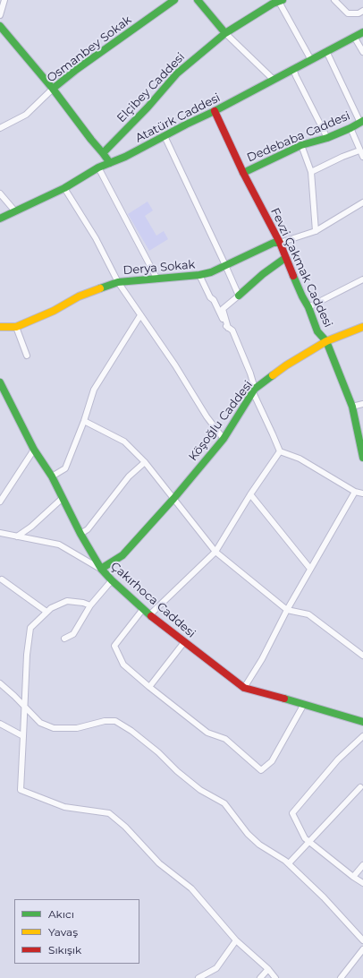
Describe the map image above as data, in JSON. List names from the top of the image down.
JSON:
{
  "streets": {
    "street": [
      "Osmanbey Sokak",
      "Elçibey Caddesi",
      "Atatürk Caddesi",
      "Dedebaba Caddesi",
      "Derya Sokak",
      "Fevzi Çakmak Caddesi",
      "Köşoğlu Caddesi",
      "Çakırhoca Caddesi"
    ]
  },
  "crossings": [
    ["Atatürk Caddesi", "Fevzi Çakmak Caddesi"],
    ["Dedebaba Caddesi", "Fevzi Çakmak Caddesi"],
    ["Derya Sokak", "Fevzi Çakmak Caddesi"],
    ["Fevzi Çakmak Caddesi", "Köşoğlu Caddesi"],
    ["Köşoğlu Caddesi", "Çakırhoca Caddesi"]
  ],
  "legend": ["Akıcı", "Yavaş", "Sıkışık"]
}
